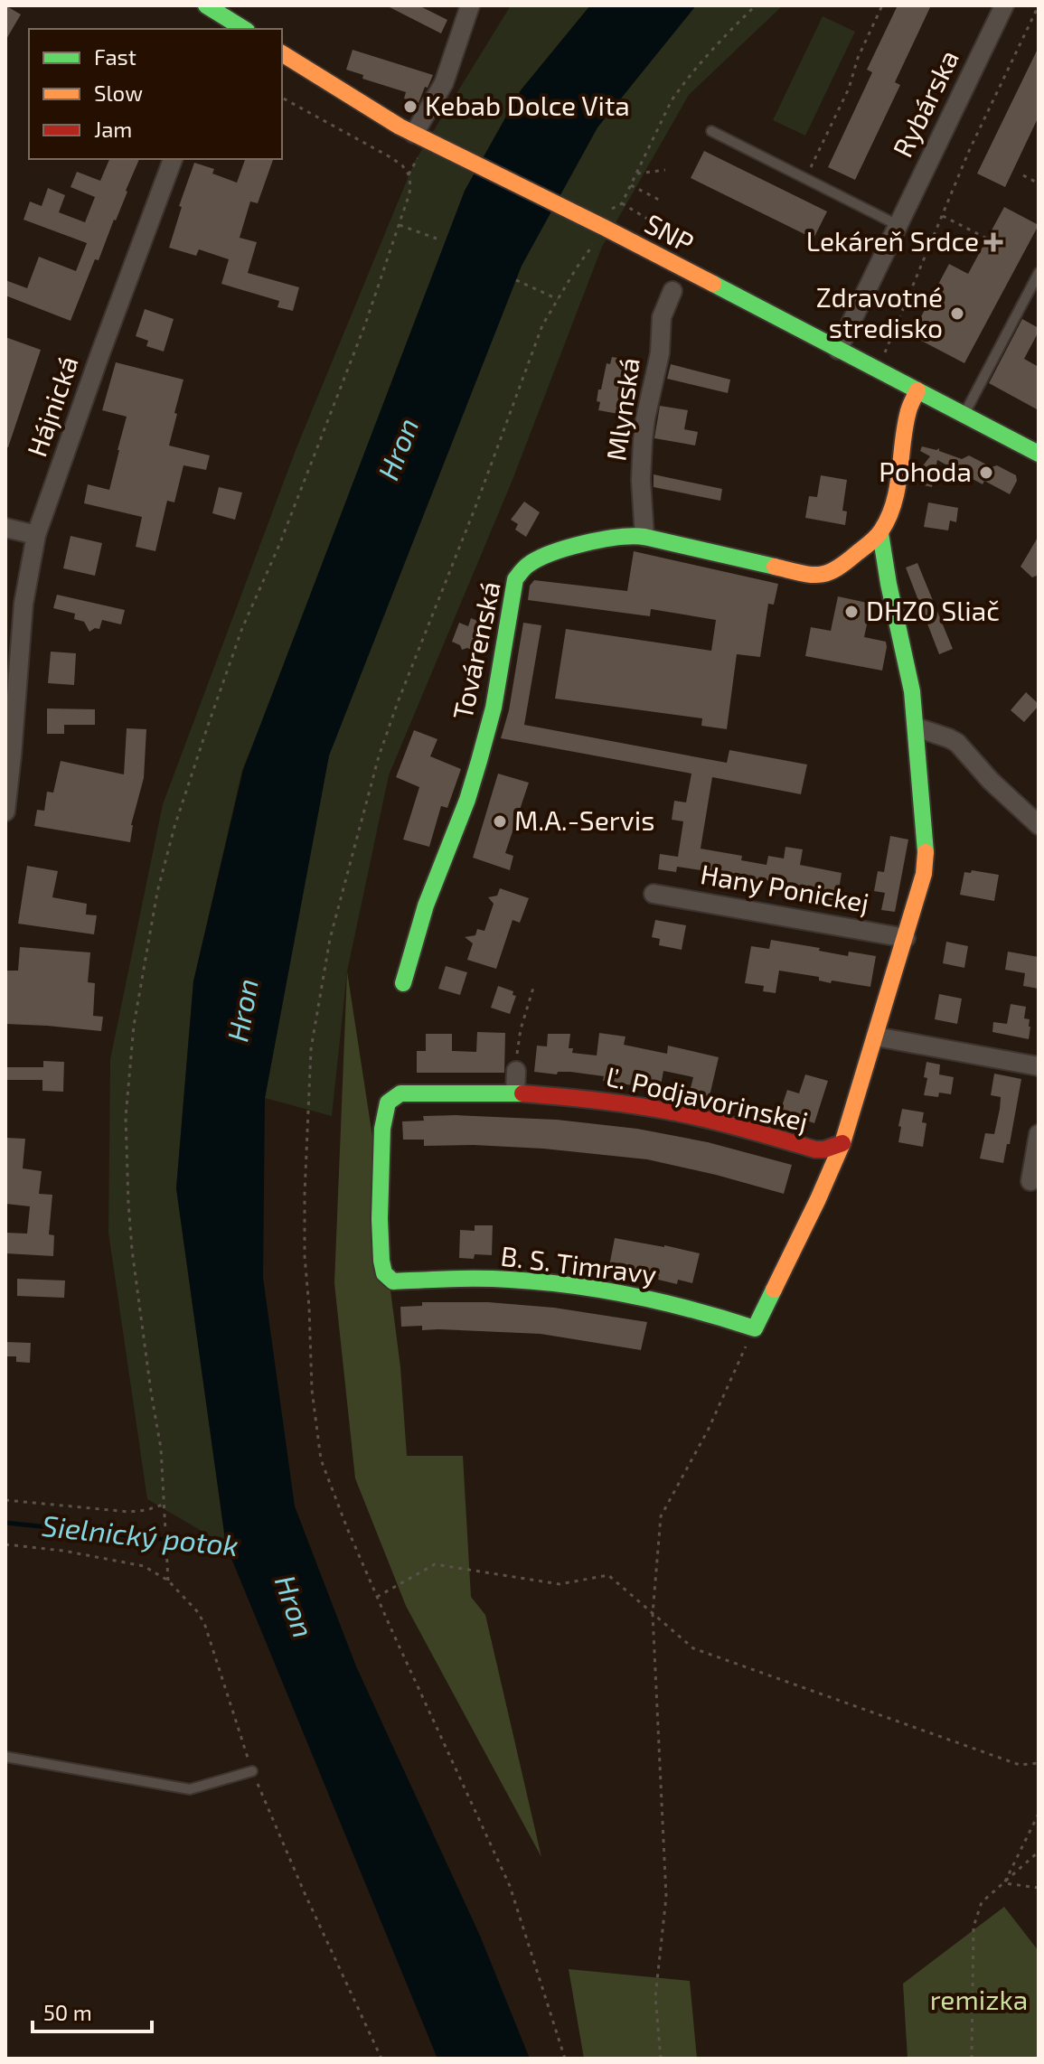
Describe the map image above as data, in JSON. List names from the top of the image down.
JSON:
{
  "streets": {
    "street": [
      "Rybárska",
      "SNP",
      "Hájnická",
      "Mlynská",
      "Továrenská",
      "Hany Ponickej",
      "Ľ. Podjavorinskej",
      "B. S. Timravy"
    ]
  },
  "crossings": [
    ["Rybárska", "SNP"],
    ["SNP", "Továrenská"],
    ["Mlynská", "Továrenská"],
    ["Ľ. Podjavorinskej", "B. S. Timravy"]
  ],
  "water": ["Hron", "Sielnický potok"],
  "parks": ["remizka"],
  "places": {
    "other": [
      "Kebab Dolce Vita",
      "Zdravotné stredisko",
      "Pohoda",
      "DHZO Sliač",
      "M.A.-Servis"
    ],
    "health": ["Lekáreň Srdce"]
  },
  "legend": ["Fast", "Slow", "Jam"],
  "scale_bar": "50 m"
}
